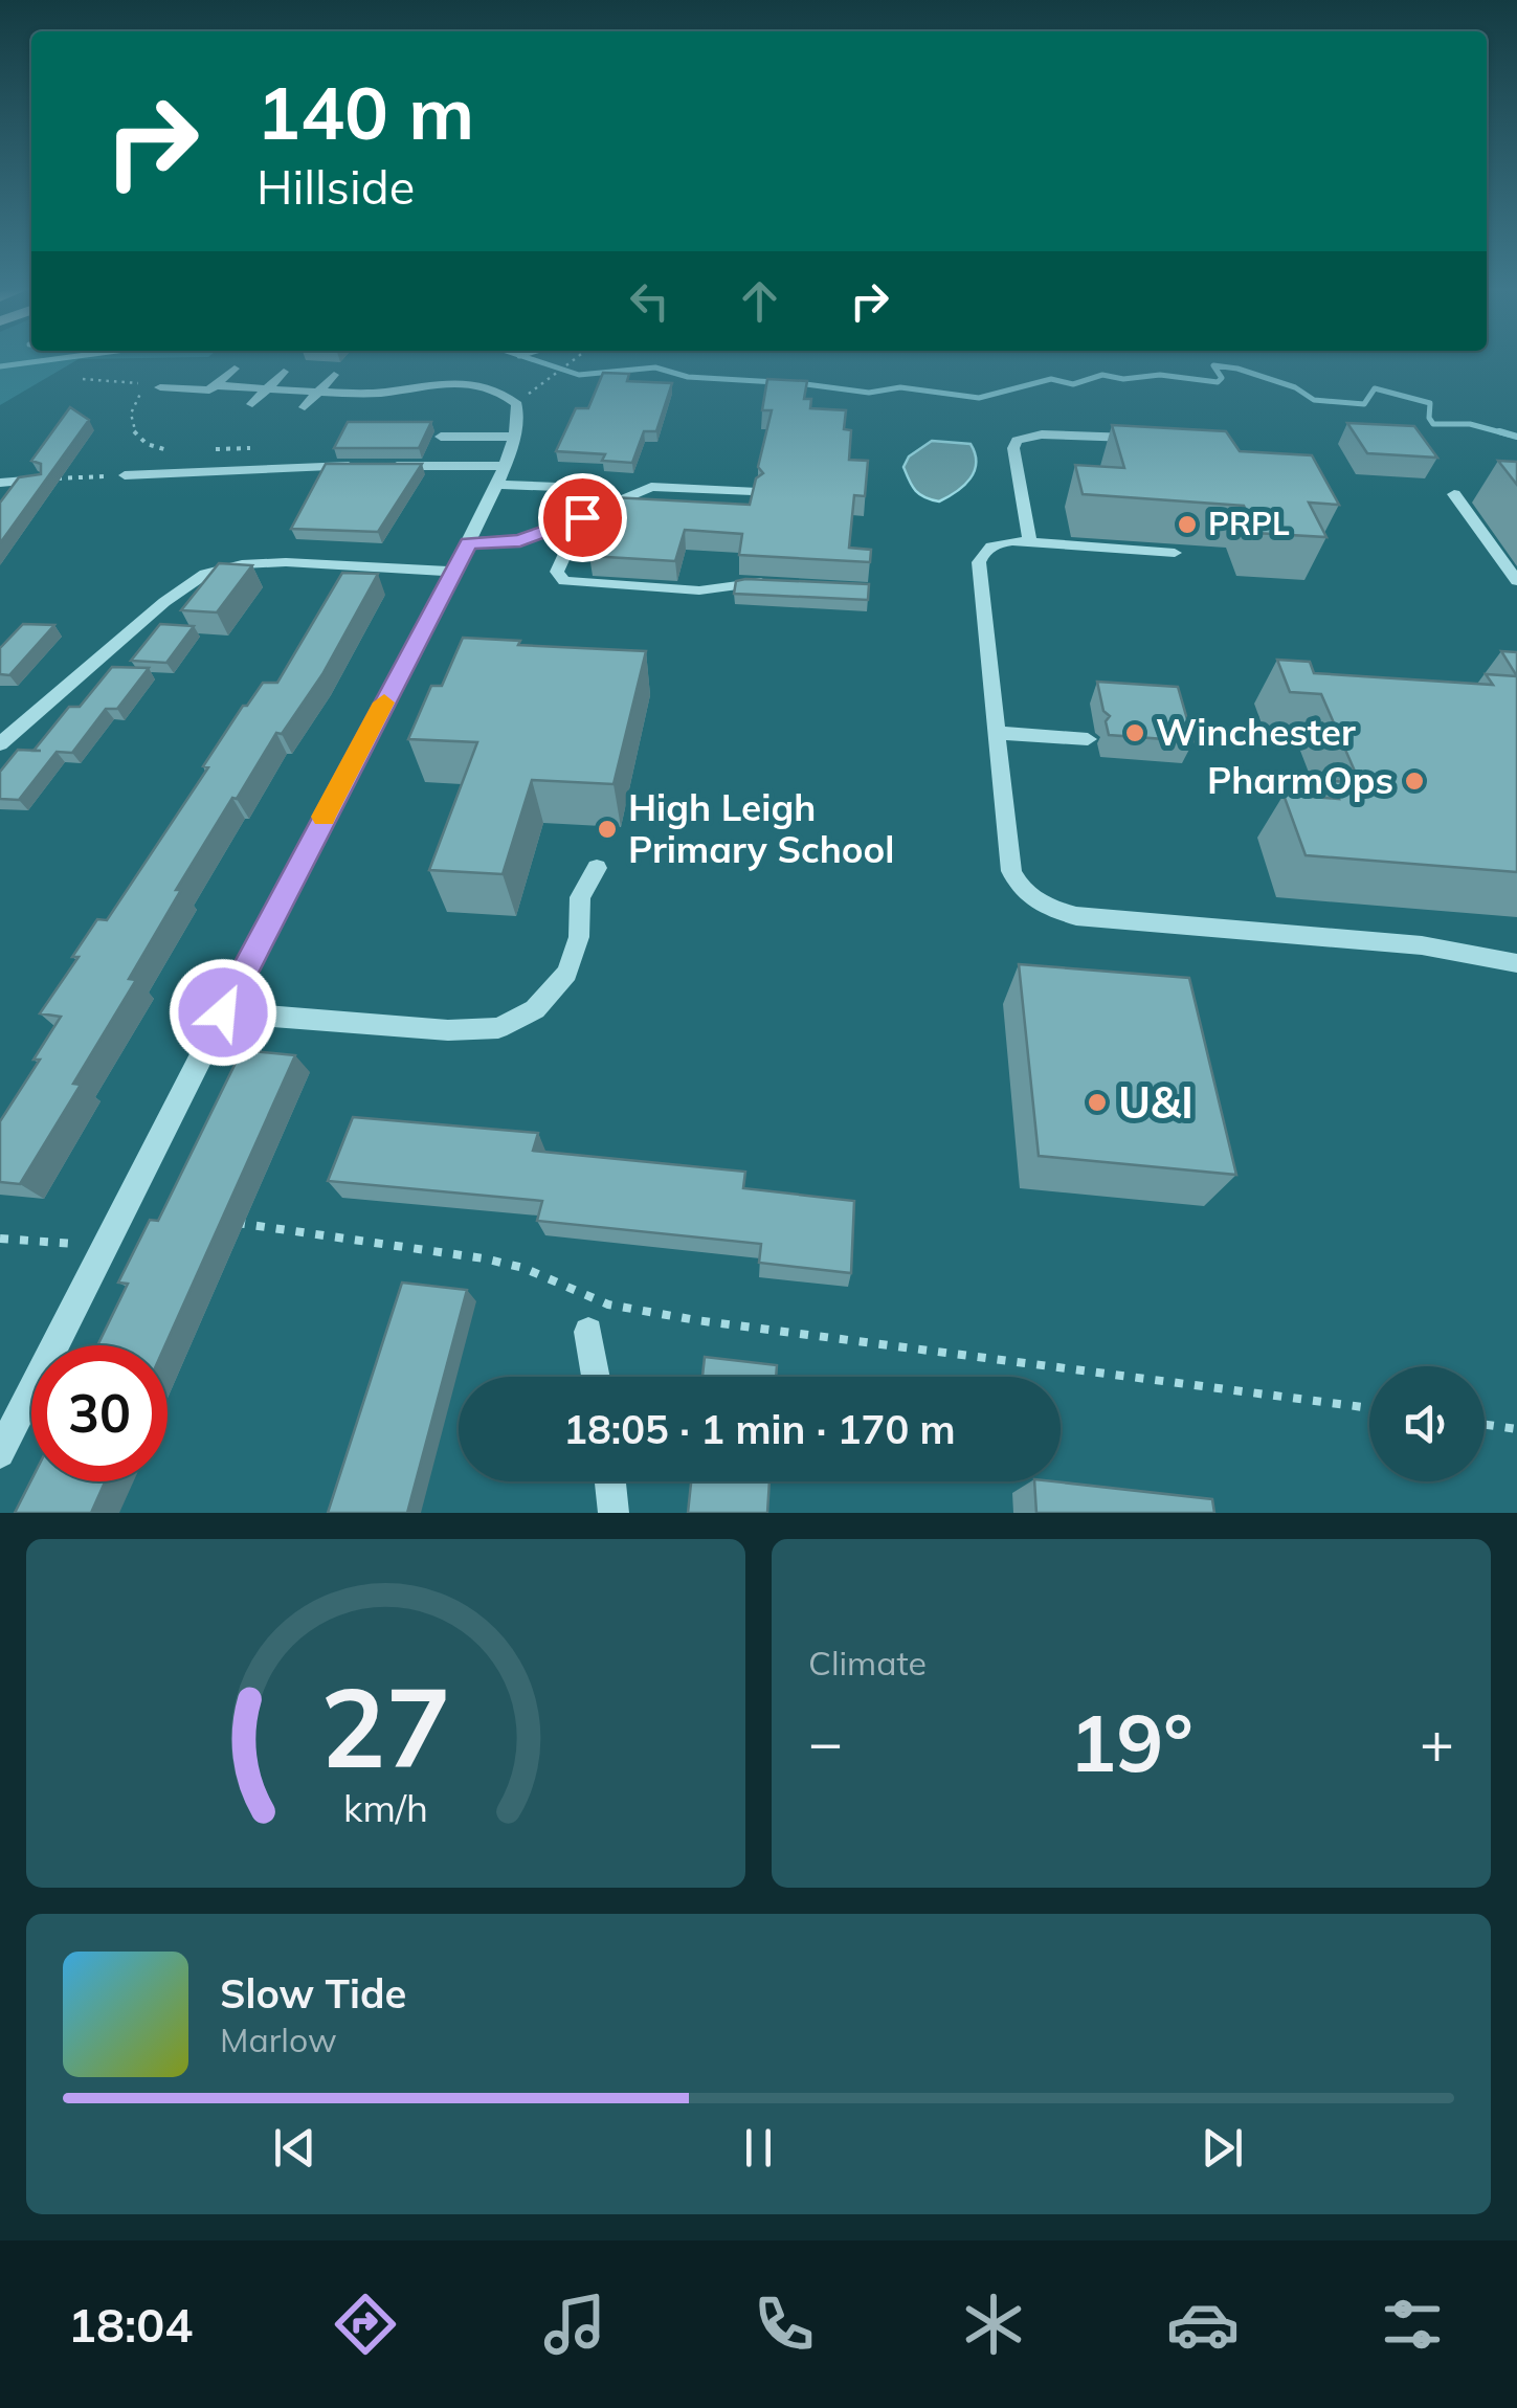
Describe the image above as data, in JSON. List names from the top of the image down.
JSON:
{
  "places": [
    "PRPL",
    "Winchester",
    "PharmOps",
    "High Leigh Primary School",
    "U&I"
  ],
  "page": {
    "turn": ["140 m", "Hillside"],
    "limit": "30",
    "trip": "18:05 · 1 min · 170 m",
    "tile": "Climate",
    "heat": ["−", "19°", "+"],
    "song": ["Slow Tide", "Marlow"],
    "tabs": "18:04",
    "gauge": ["27", "km/h"]
  }
}
